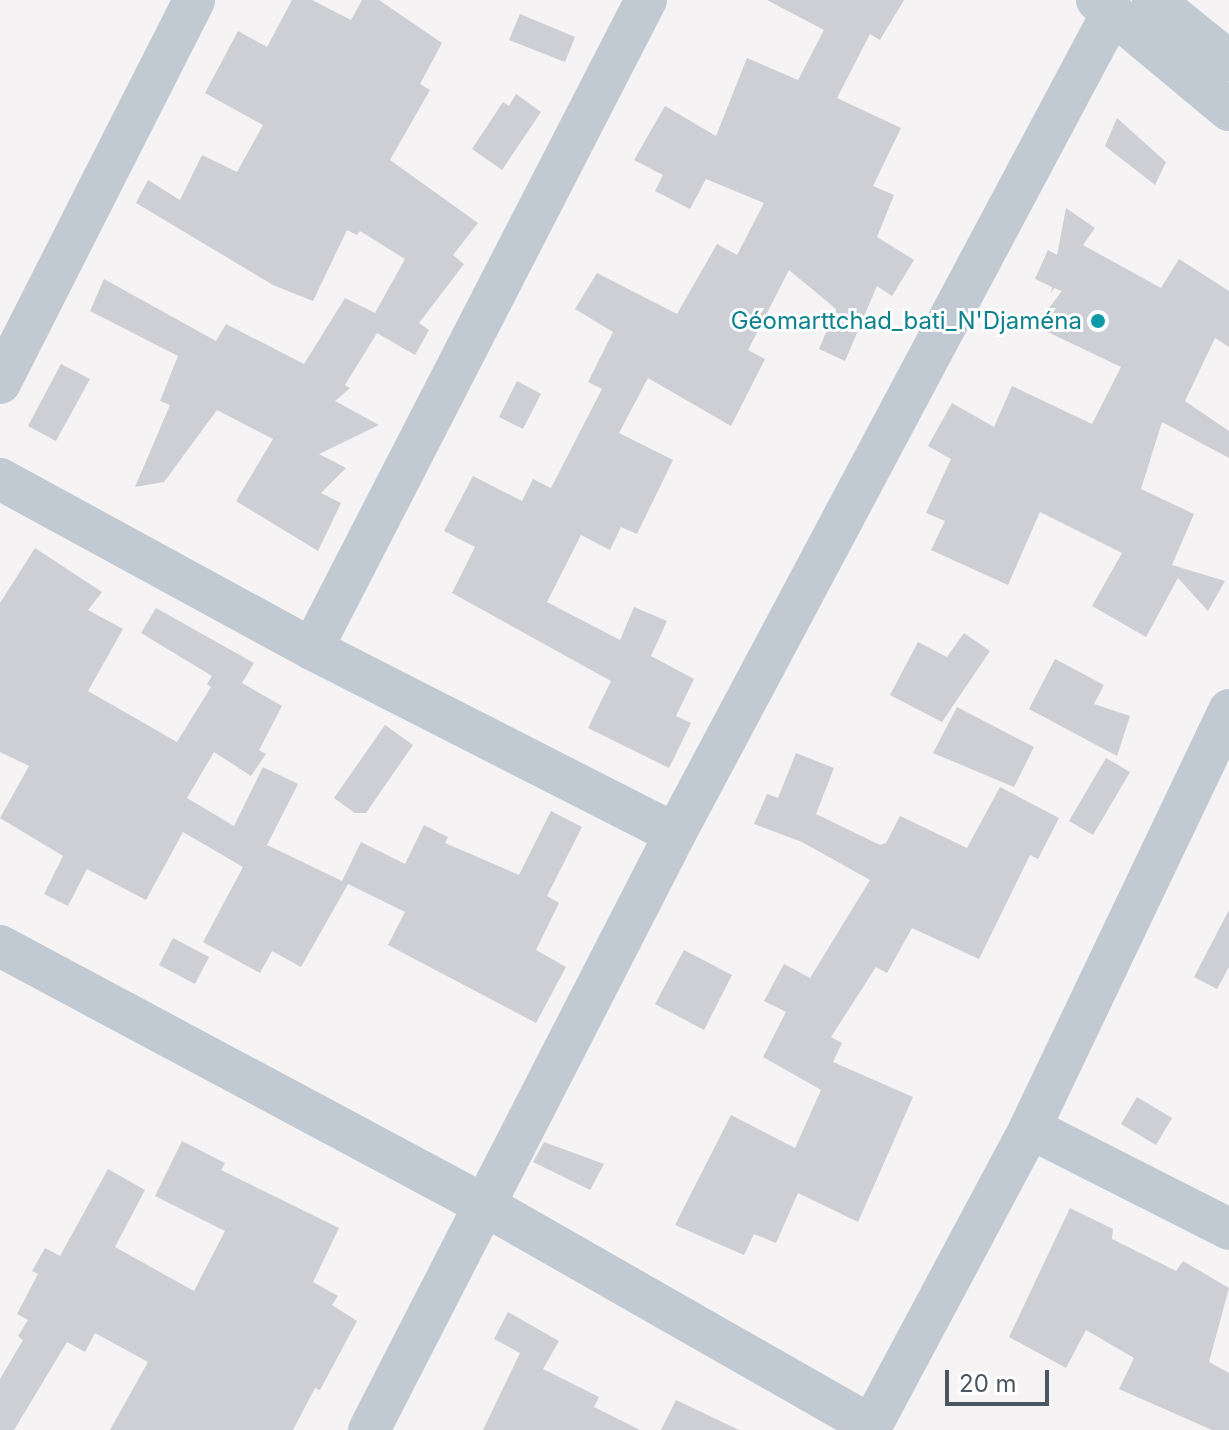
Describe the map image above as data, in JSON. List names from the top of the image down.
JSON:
{
  "places": ["Géomarttchad_bati_N'Djaména"],
  "scale_bar": "20 m"
}
